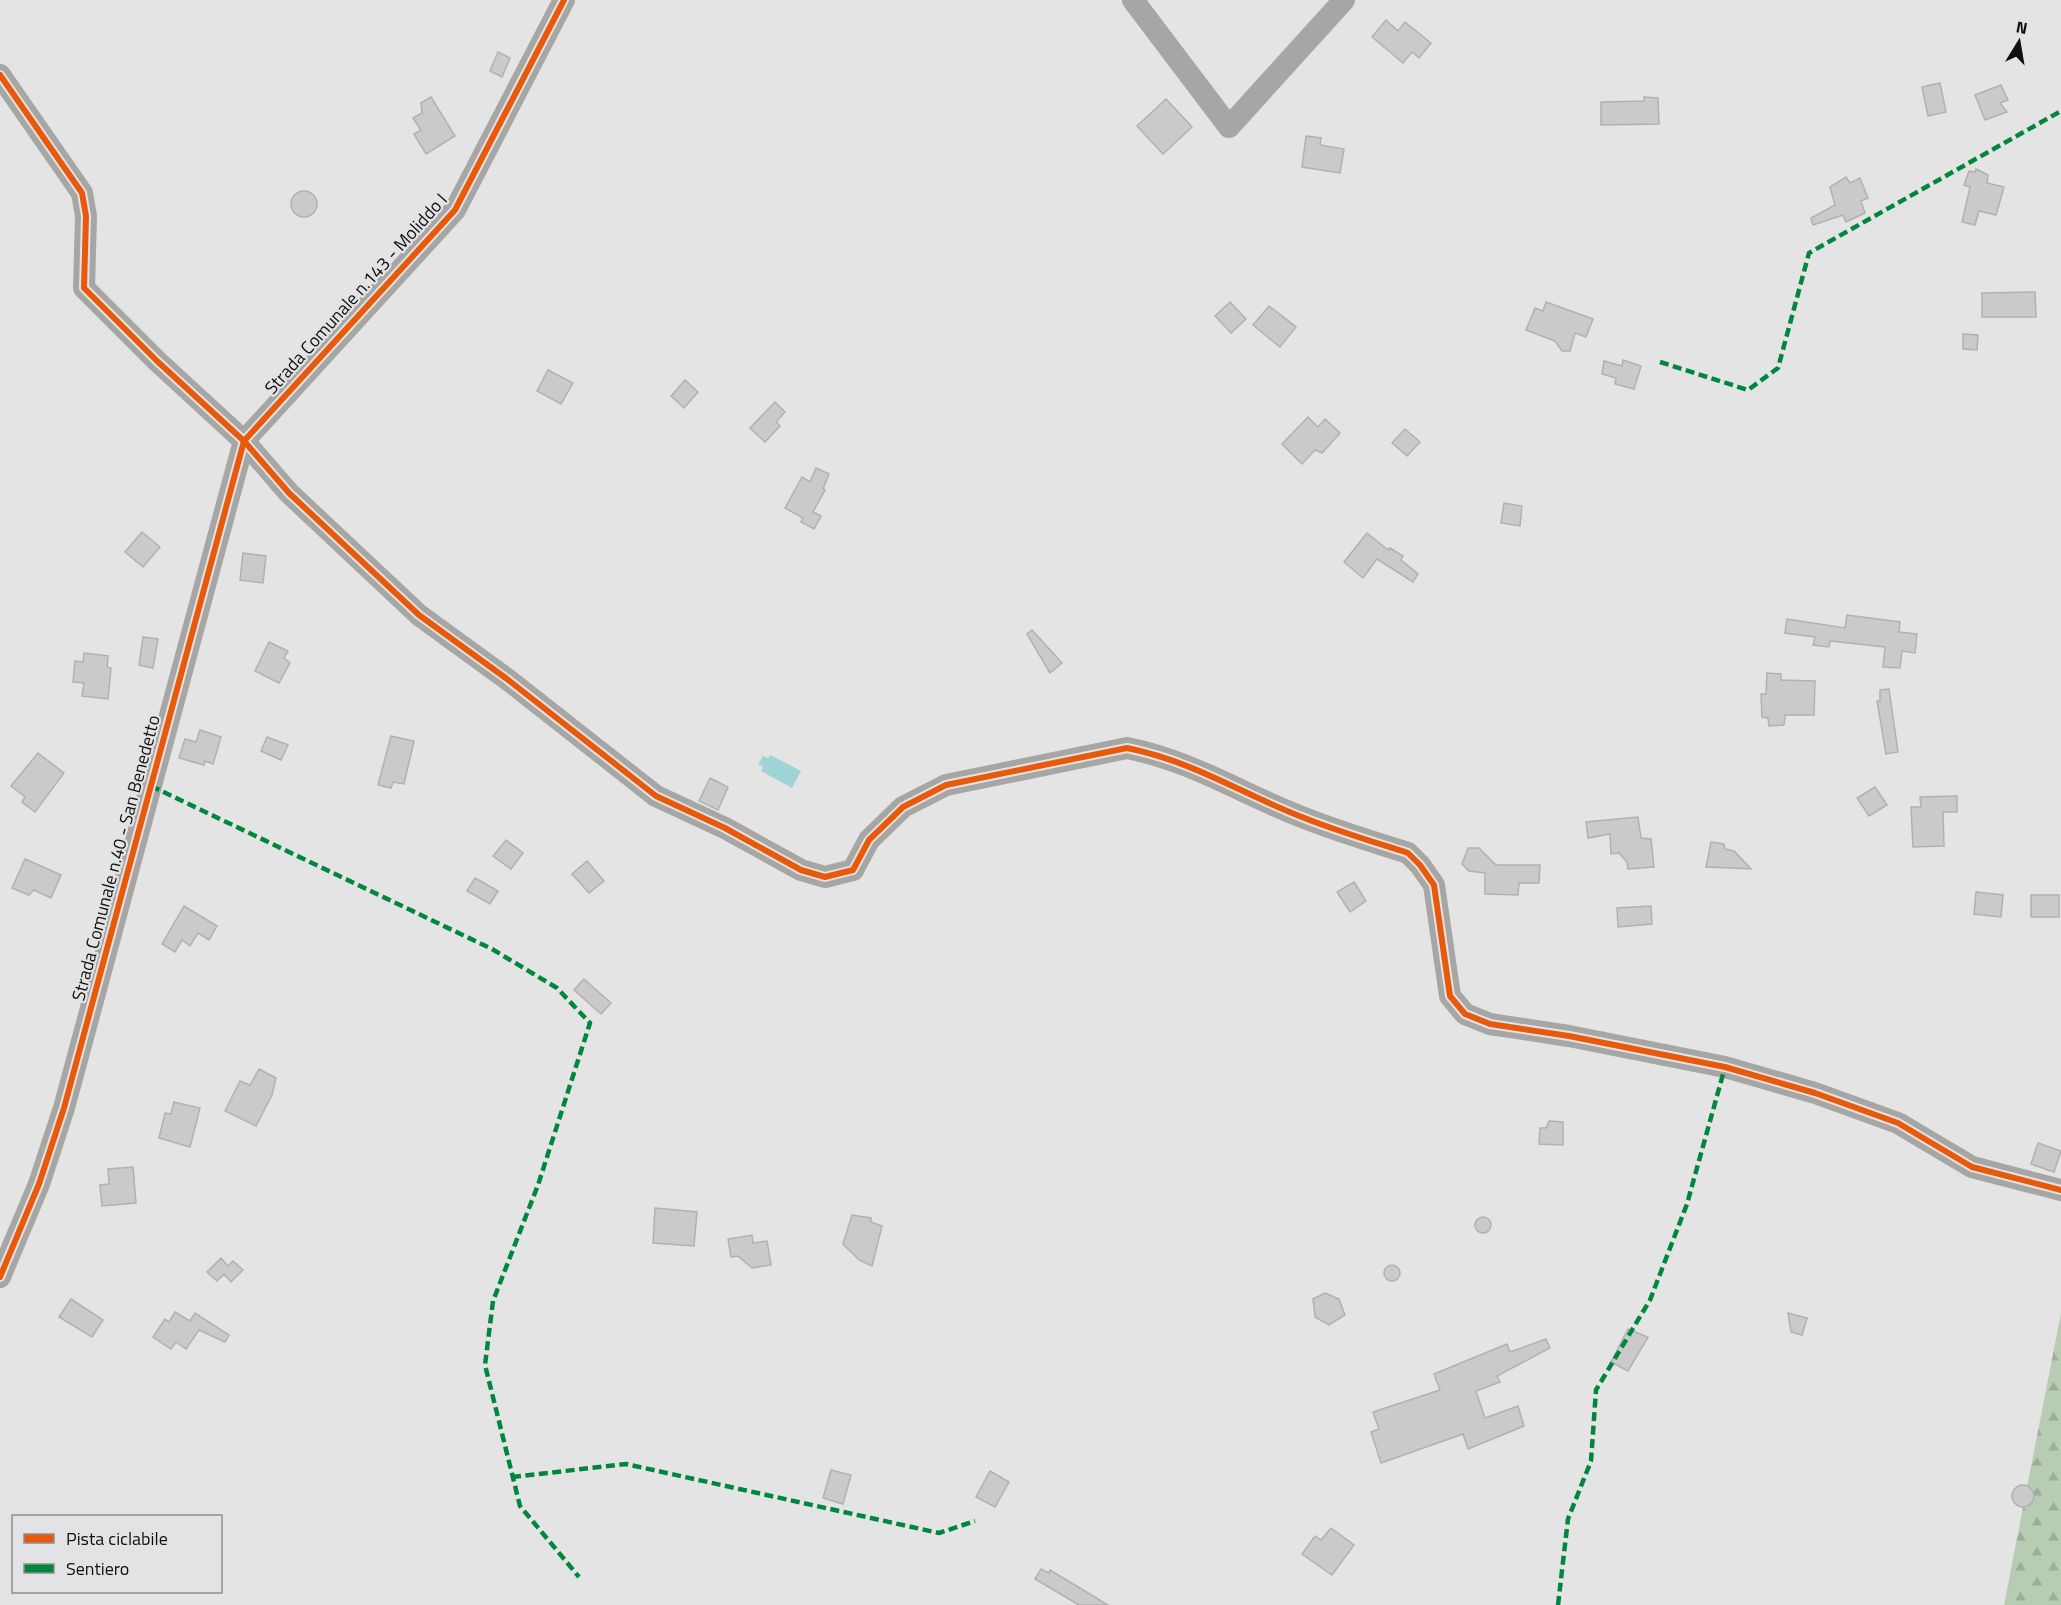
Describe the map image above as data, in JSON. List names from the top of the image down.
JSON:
{
  "streets": {
    "street": ["Strada Comunale n.143 - Moliddo I", "Strada Comunale n.40 - San Benedetto"]
  },
  "crossings": [
    ["Strada Comunale n.143 - Moliddo I", "Strada Comunale n.40 - San Benedetto"]
  ],
  "legend": ["Pista ciclabile", "Sentiero"],
  "north": "top"
}
